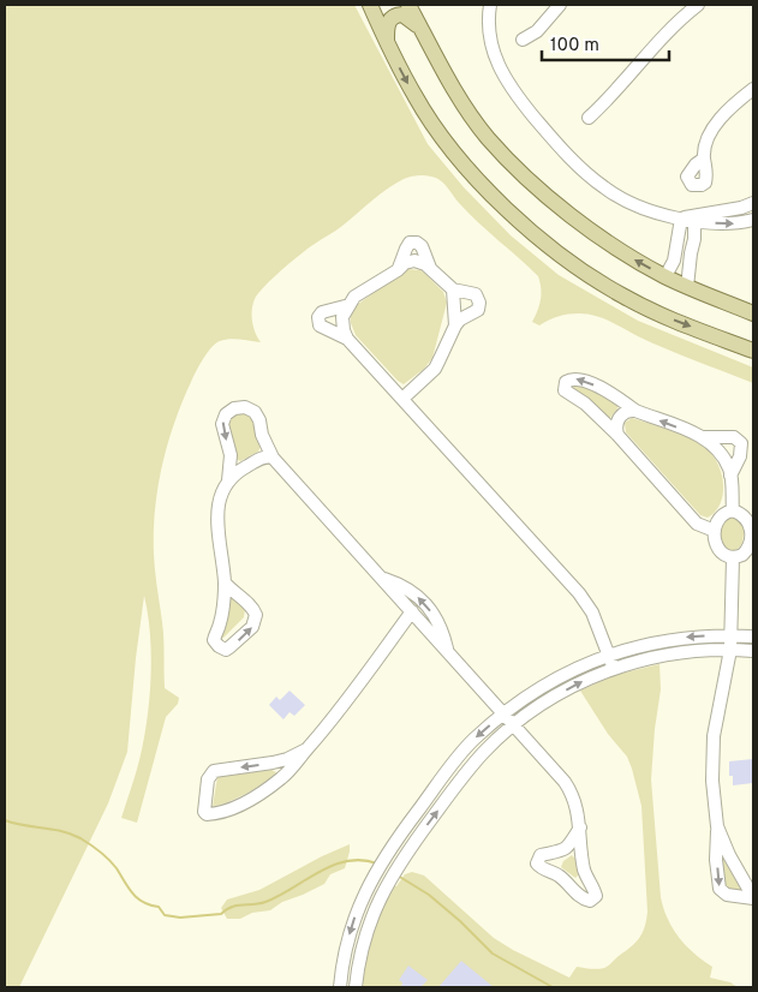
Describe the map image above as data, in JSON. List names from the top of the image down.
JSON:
{
  "scale_bar": "100 m"
}
